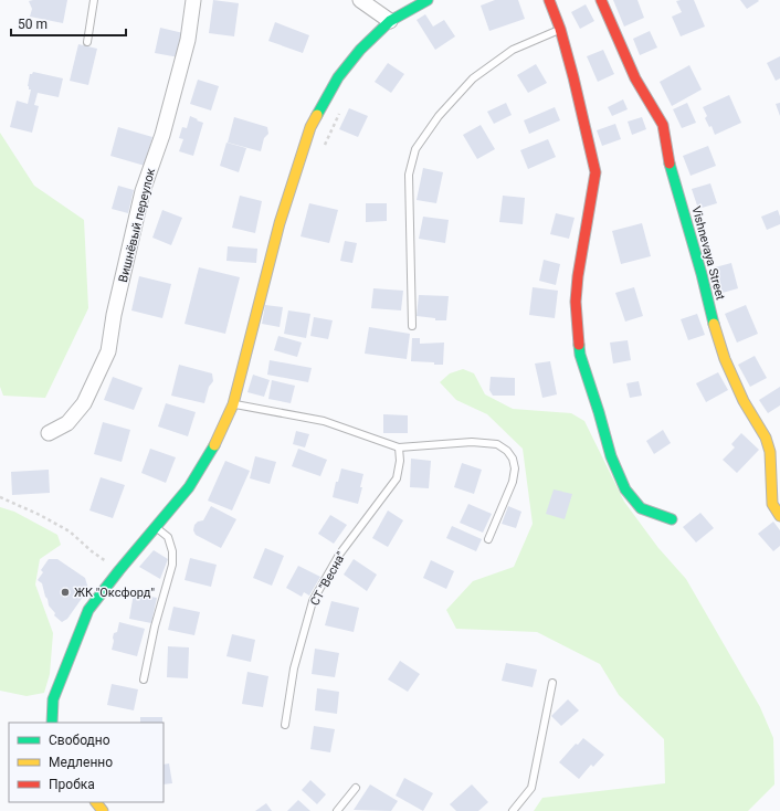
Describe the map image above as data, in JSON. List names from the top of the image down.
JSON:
{
  "streets": {
    "street": ["Вишнёвый переулок", "Vishnevaya Street"],
    "lane": ["СТ \"Весна\""]
  },
  "places": ["ЖК \"Оксфорд\""],
  "legend": ["Свободно", "Медленно", "Пробка"],
  "scale_bar": "50 m"
}
